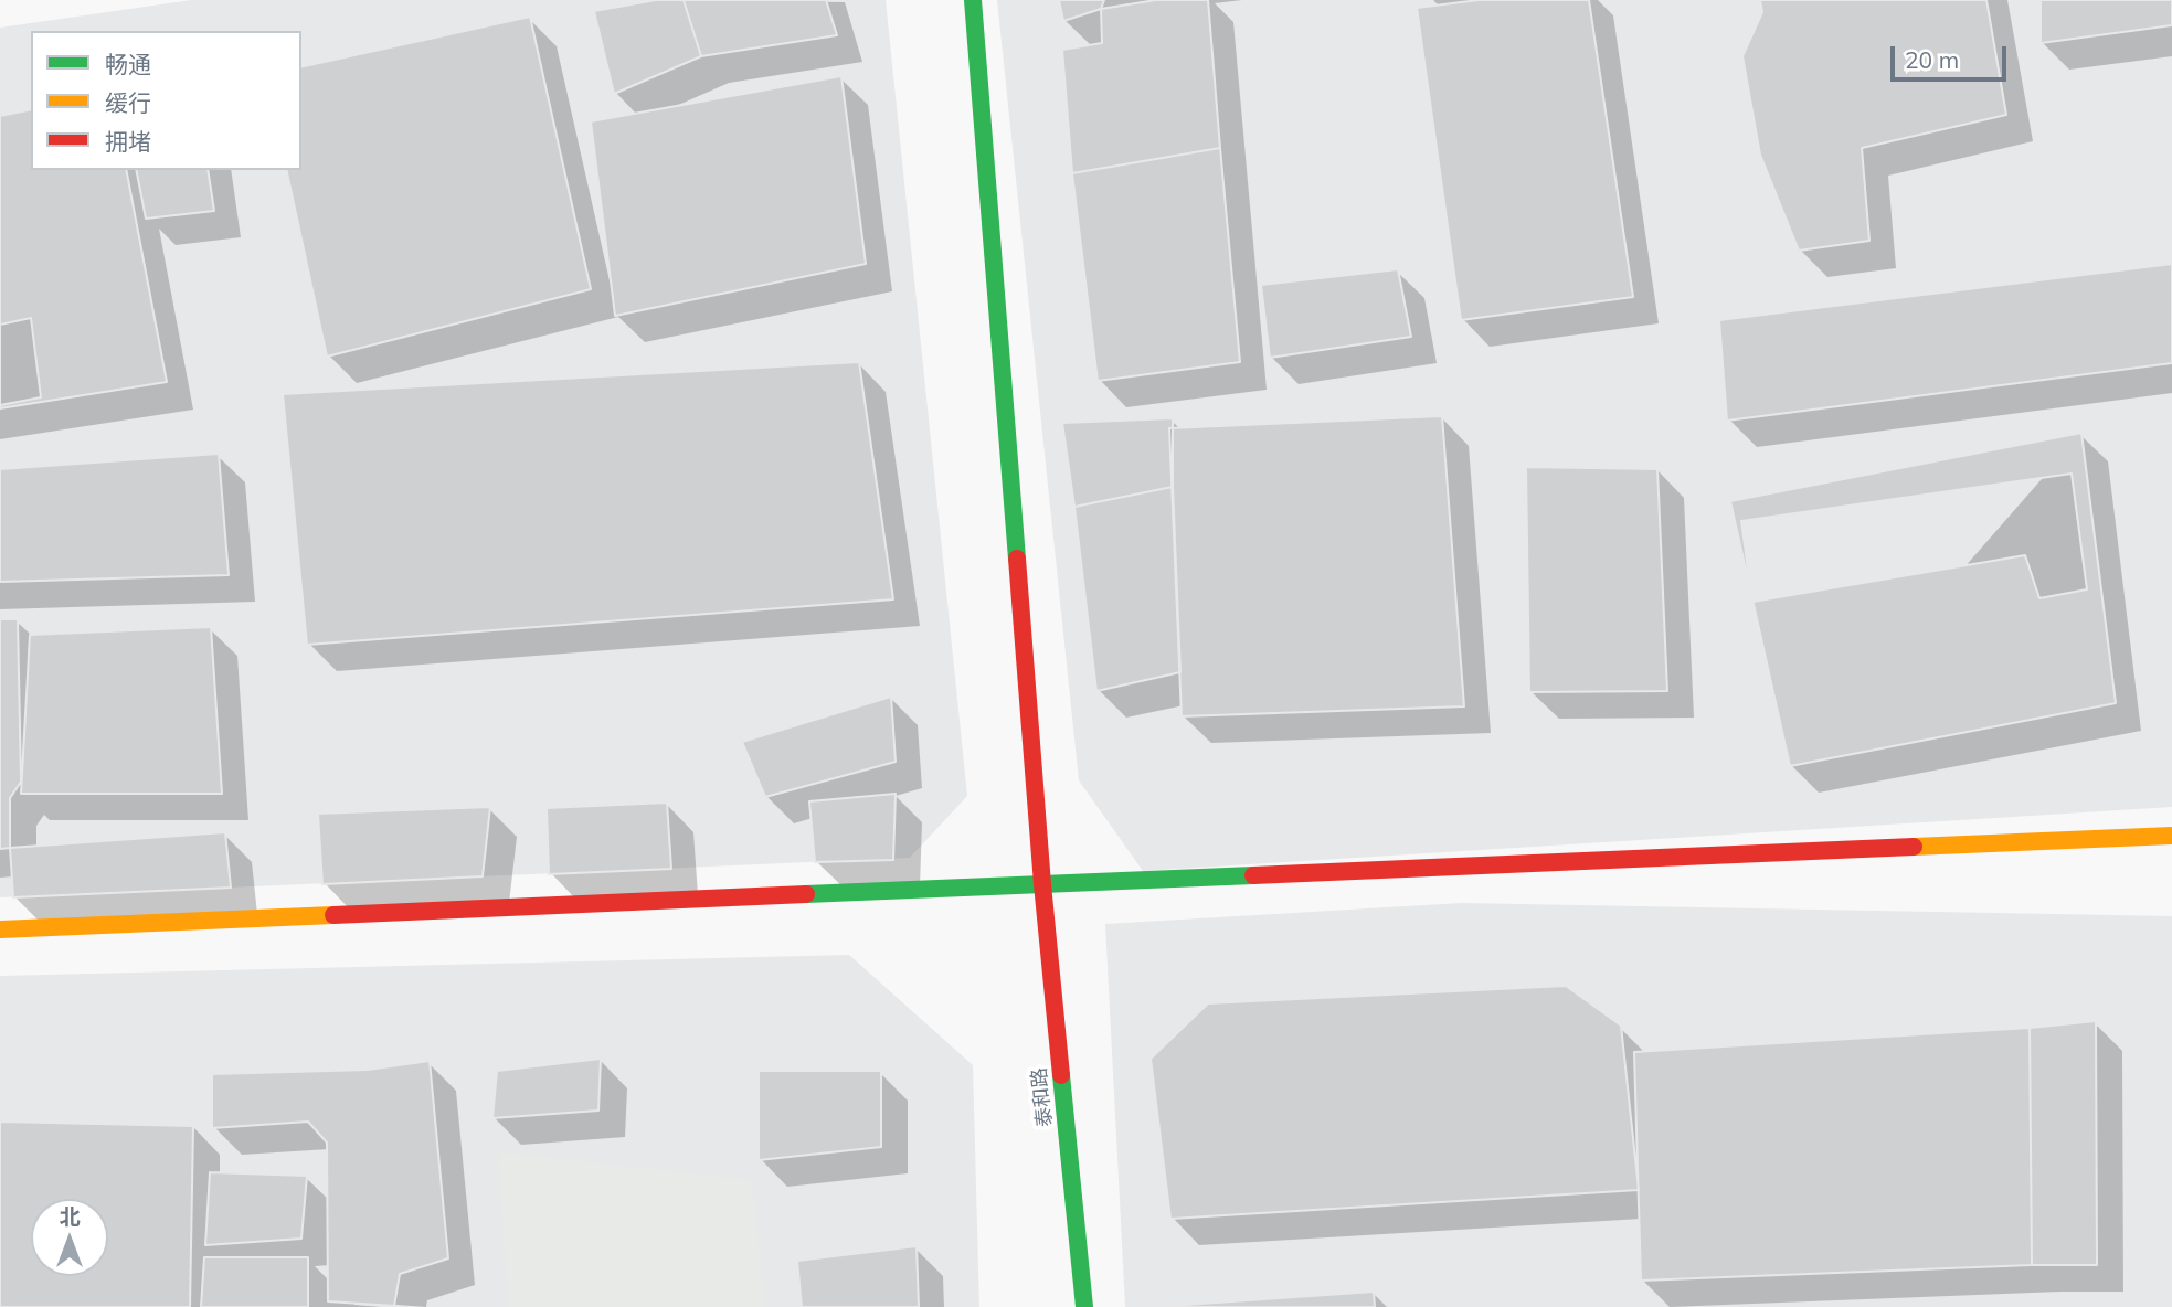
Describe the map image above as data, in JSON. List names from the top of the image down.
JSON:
{
  "streets": {
    "street": ["泰和路"]
  },
  "legend": ["畅通", "缓行", "拥堵"],
  "scale_bar": "20 m",
  "north": "top"
}
